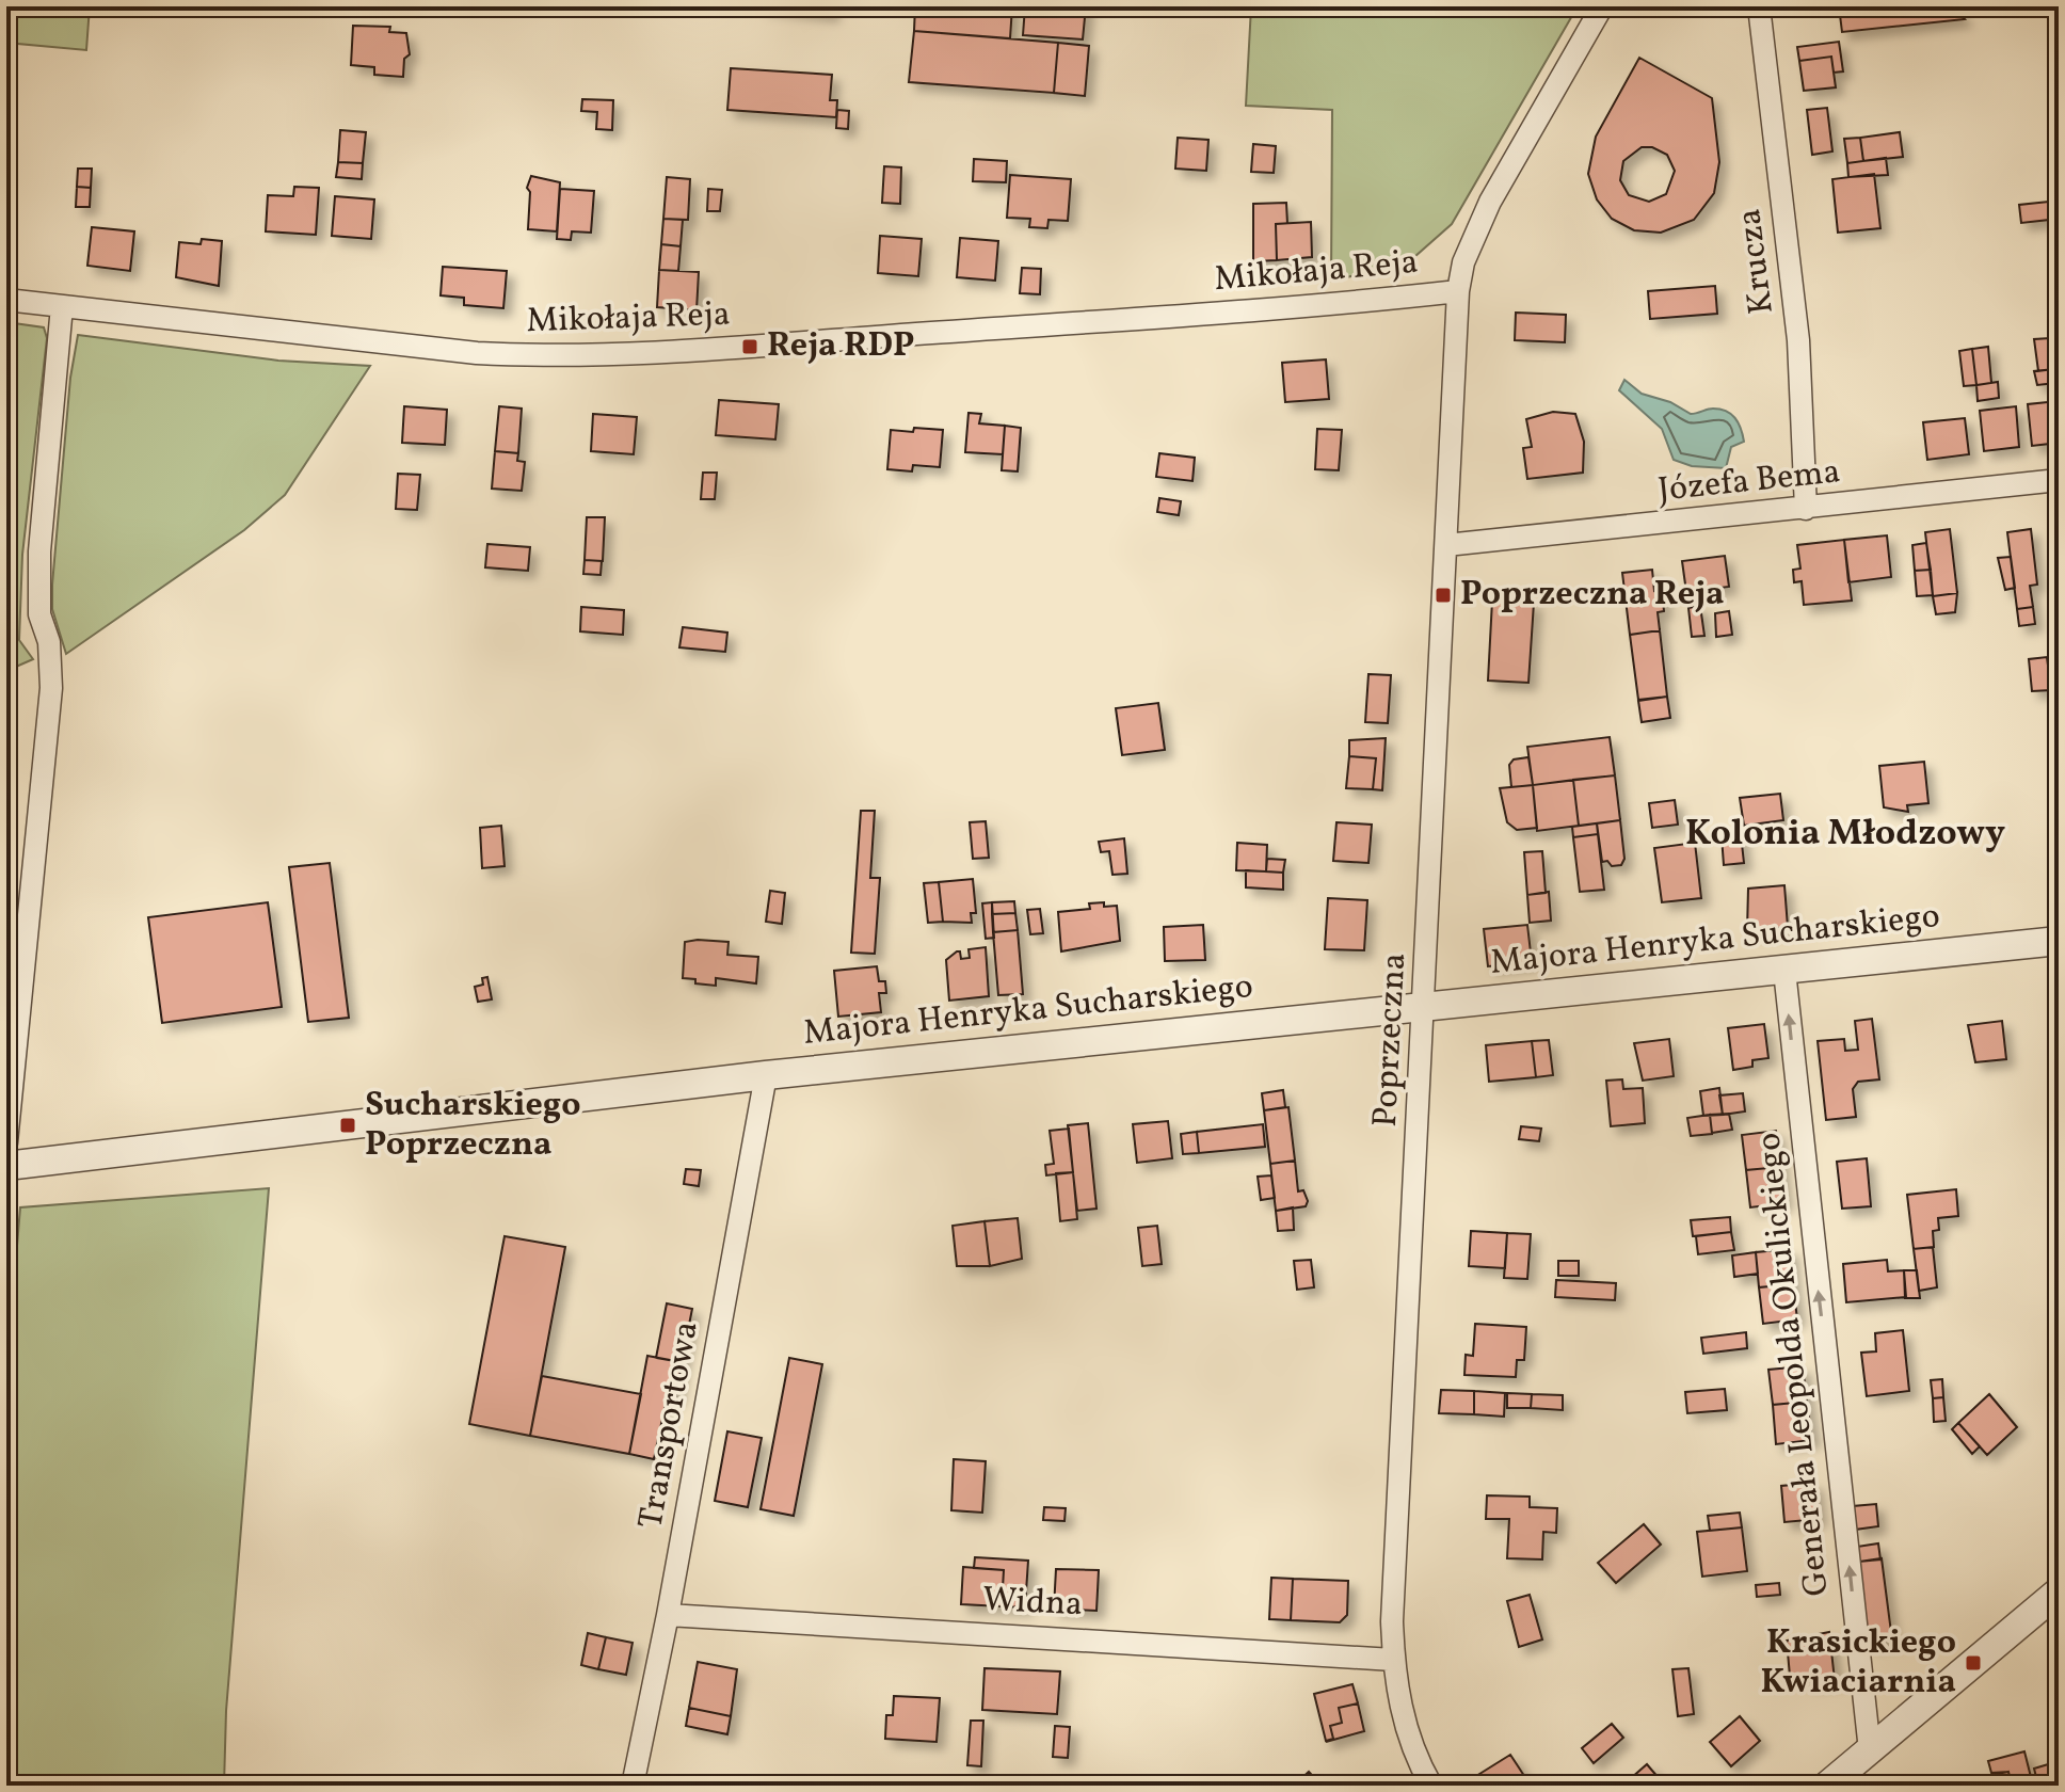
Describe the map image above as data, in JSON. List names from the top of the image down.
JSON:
{
  "streets": {
    "street": [
      "Krucza",
      "Mikołaja Reja",
      "Józefa Bema",
      "Majora Henryka Sucharskiego",
      "Poprzeczna",
      "Generała Leopolda Okulickiego",
      "Transportowa",
      "Widna"
    ]
  },
  "crossings": [
    ["Krucza", "Józefa Bema"],
    ["Mikołaja Reja", "Poprzeczna"],
    ["Józefa Bema", "Poprzeczna"],
    ["Majora Henryka Sucharskiego", "Poprzeczna"],
    ["Majora Henryka Sucharskiego", "Generała Leopolda Okulickiego"],
    ["Majora Henryka Sucharskiego", "Transportowa"],
    ["Poprzeczna", "Widna"],
    ["Transportowa", "Widna"]
  ],
  "one_way": ["Generała Leopolda Okulickiego"],
  "districts": ["Kolonia Młodzowy"],
  "places": {
    "transit": [
      "Reja RDP",
      "Poprzeczna Reja",
      "Sucharskiego Poprzeczna",
      "Krasickiego Kwiaciarnia"
    ]
  }
}
